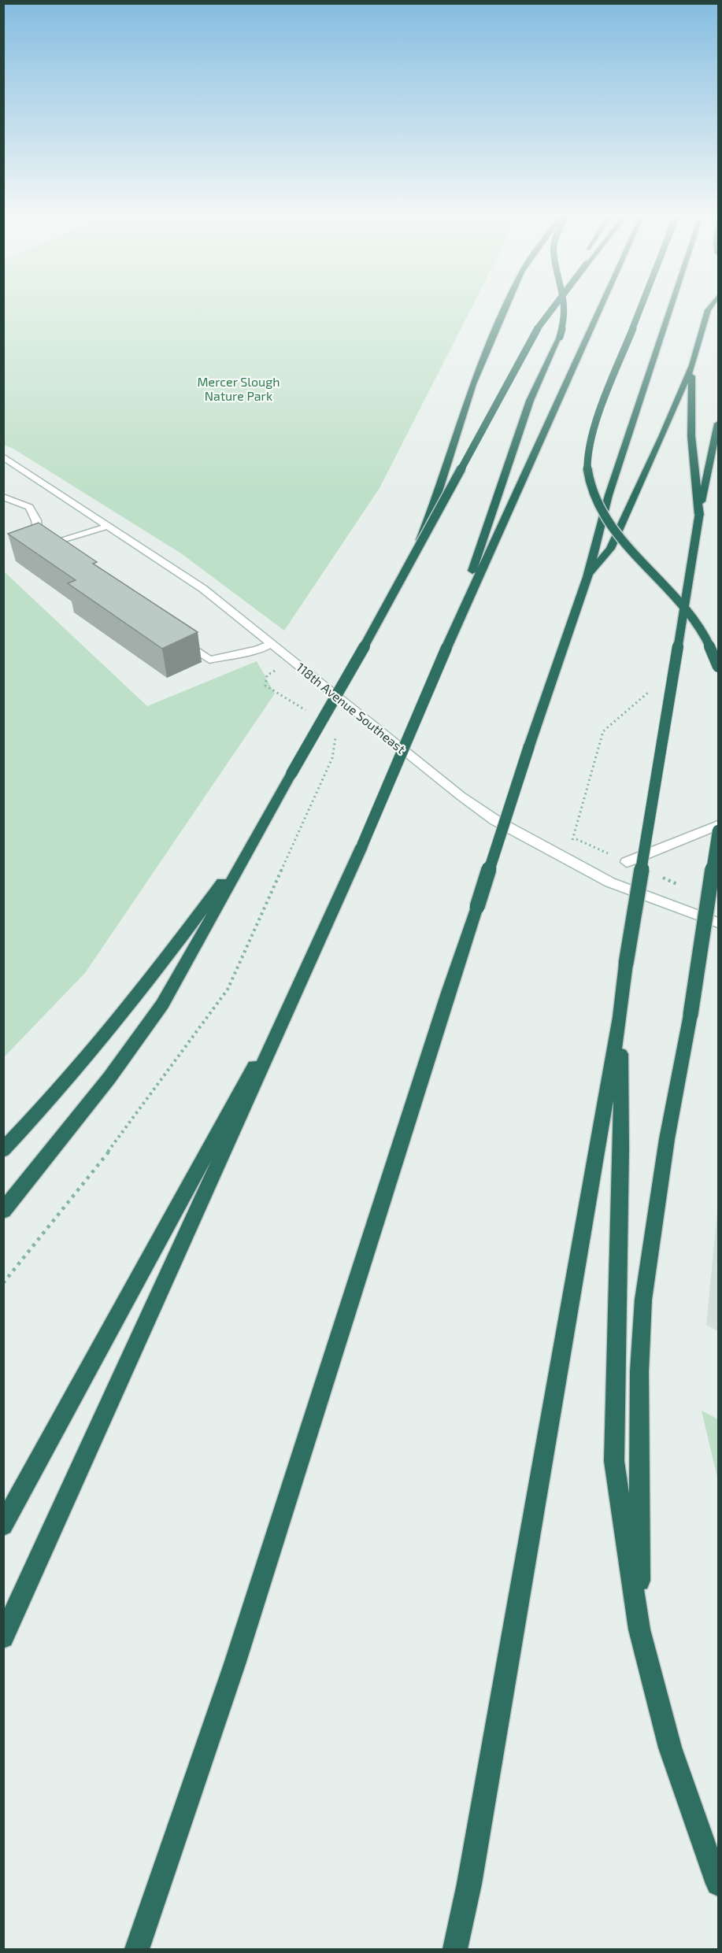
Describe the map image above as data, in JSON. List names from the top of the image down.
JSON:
{
  "streets": {
    "street": ["118th Avenue Southeast"]
  },
  "parks": ["Mercer Slough Nature Park"]
}
